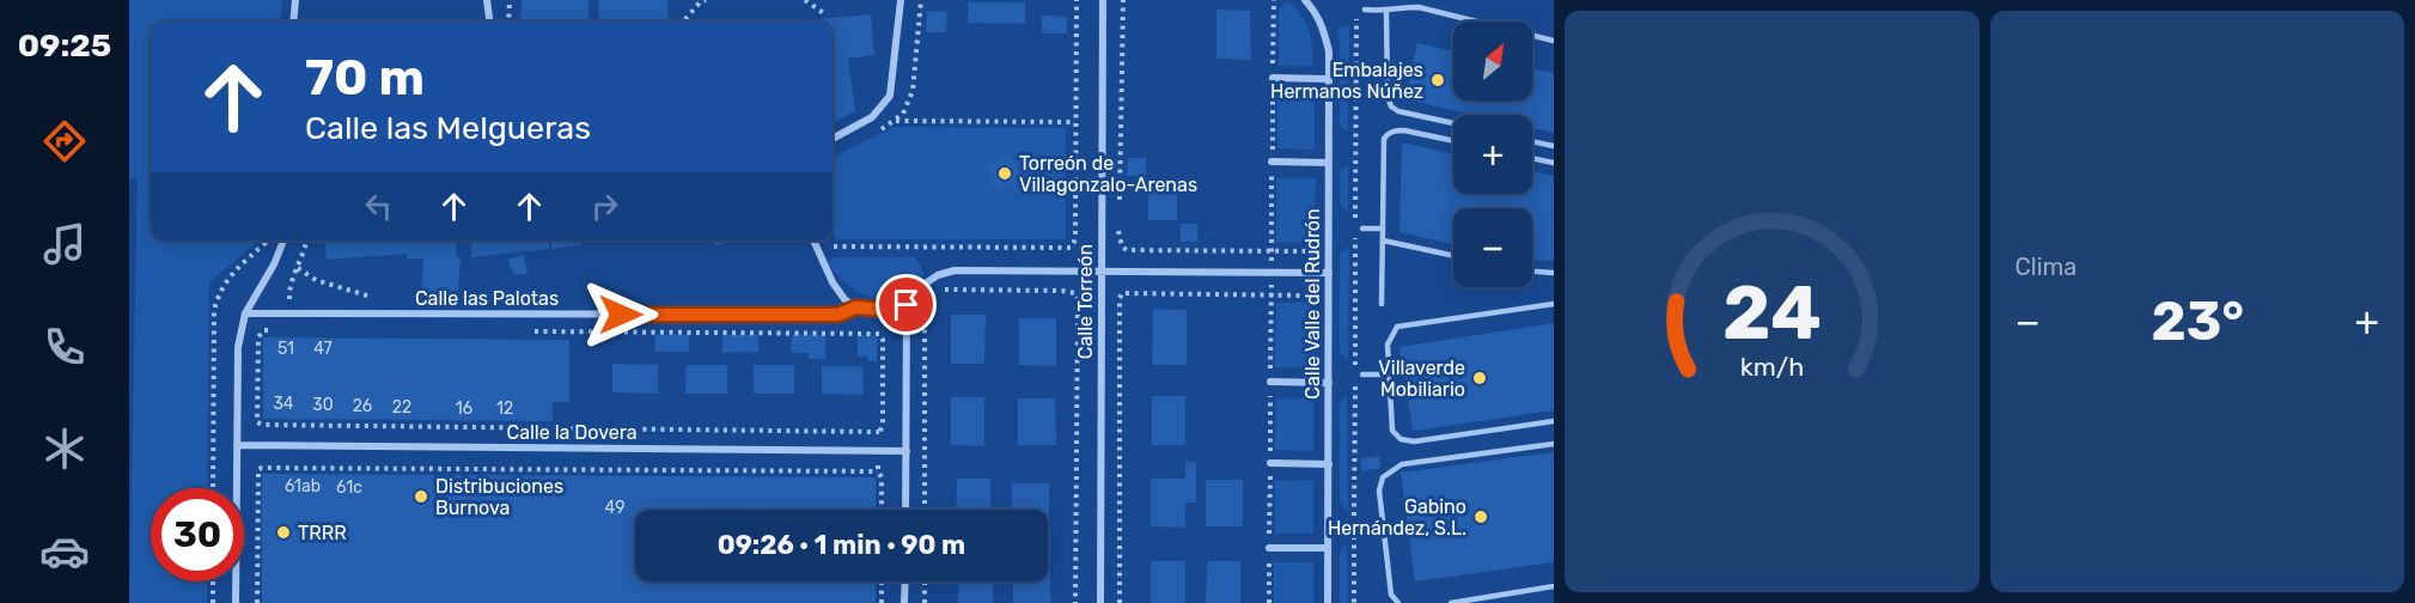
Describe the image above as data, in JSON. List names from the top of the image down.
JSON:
{
  "streets": {
    "street": [
      "Calle las Palotas",
      "Calle Torreón",
      "Calle Valle del Rudrón",
      "Calle la Dovera"
    ]
  },
  "places": [
    "Embalajes Hermanos Núñez",
    "Torreón de Villagonzalo-Arenas",
    "Villaverde Mobiliario",
    "Distribuciones Burnova",
    "Gabino Hernández, S.L.",
    "TRRR"
  ],
  "house_numbers": [
    "51",
    "47",
    "34",
    "30",
    "26",
    "22",
    "16",
    "12",
    "61ab",
    "61c",
    "49"
  ],
  "north": "top right",
  "page": {
    "tabs": "09:25",
    "tile": "Clima",
    "map_buttons": ["+", "−"],
    "turn": ["70 m", "Calle las Melgueras"],
    "heat": ["−", "23°", "+"],
    "limit": "30",
    "trip": "09:26 · 1 min · 90 m",
    "gauge": ["24", "km/h"]
  }
}
